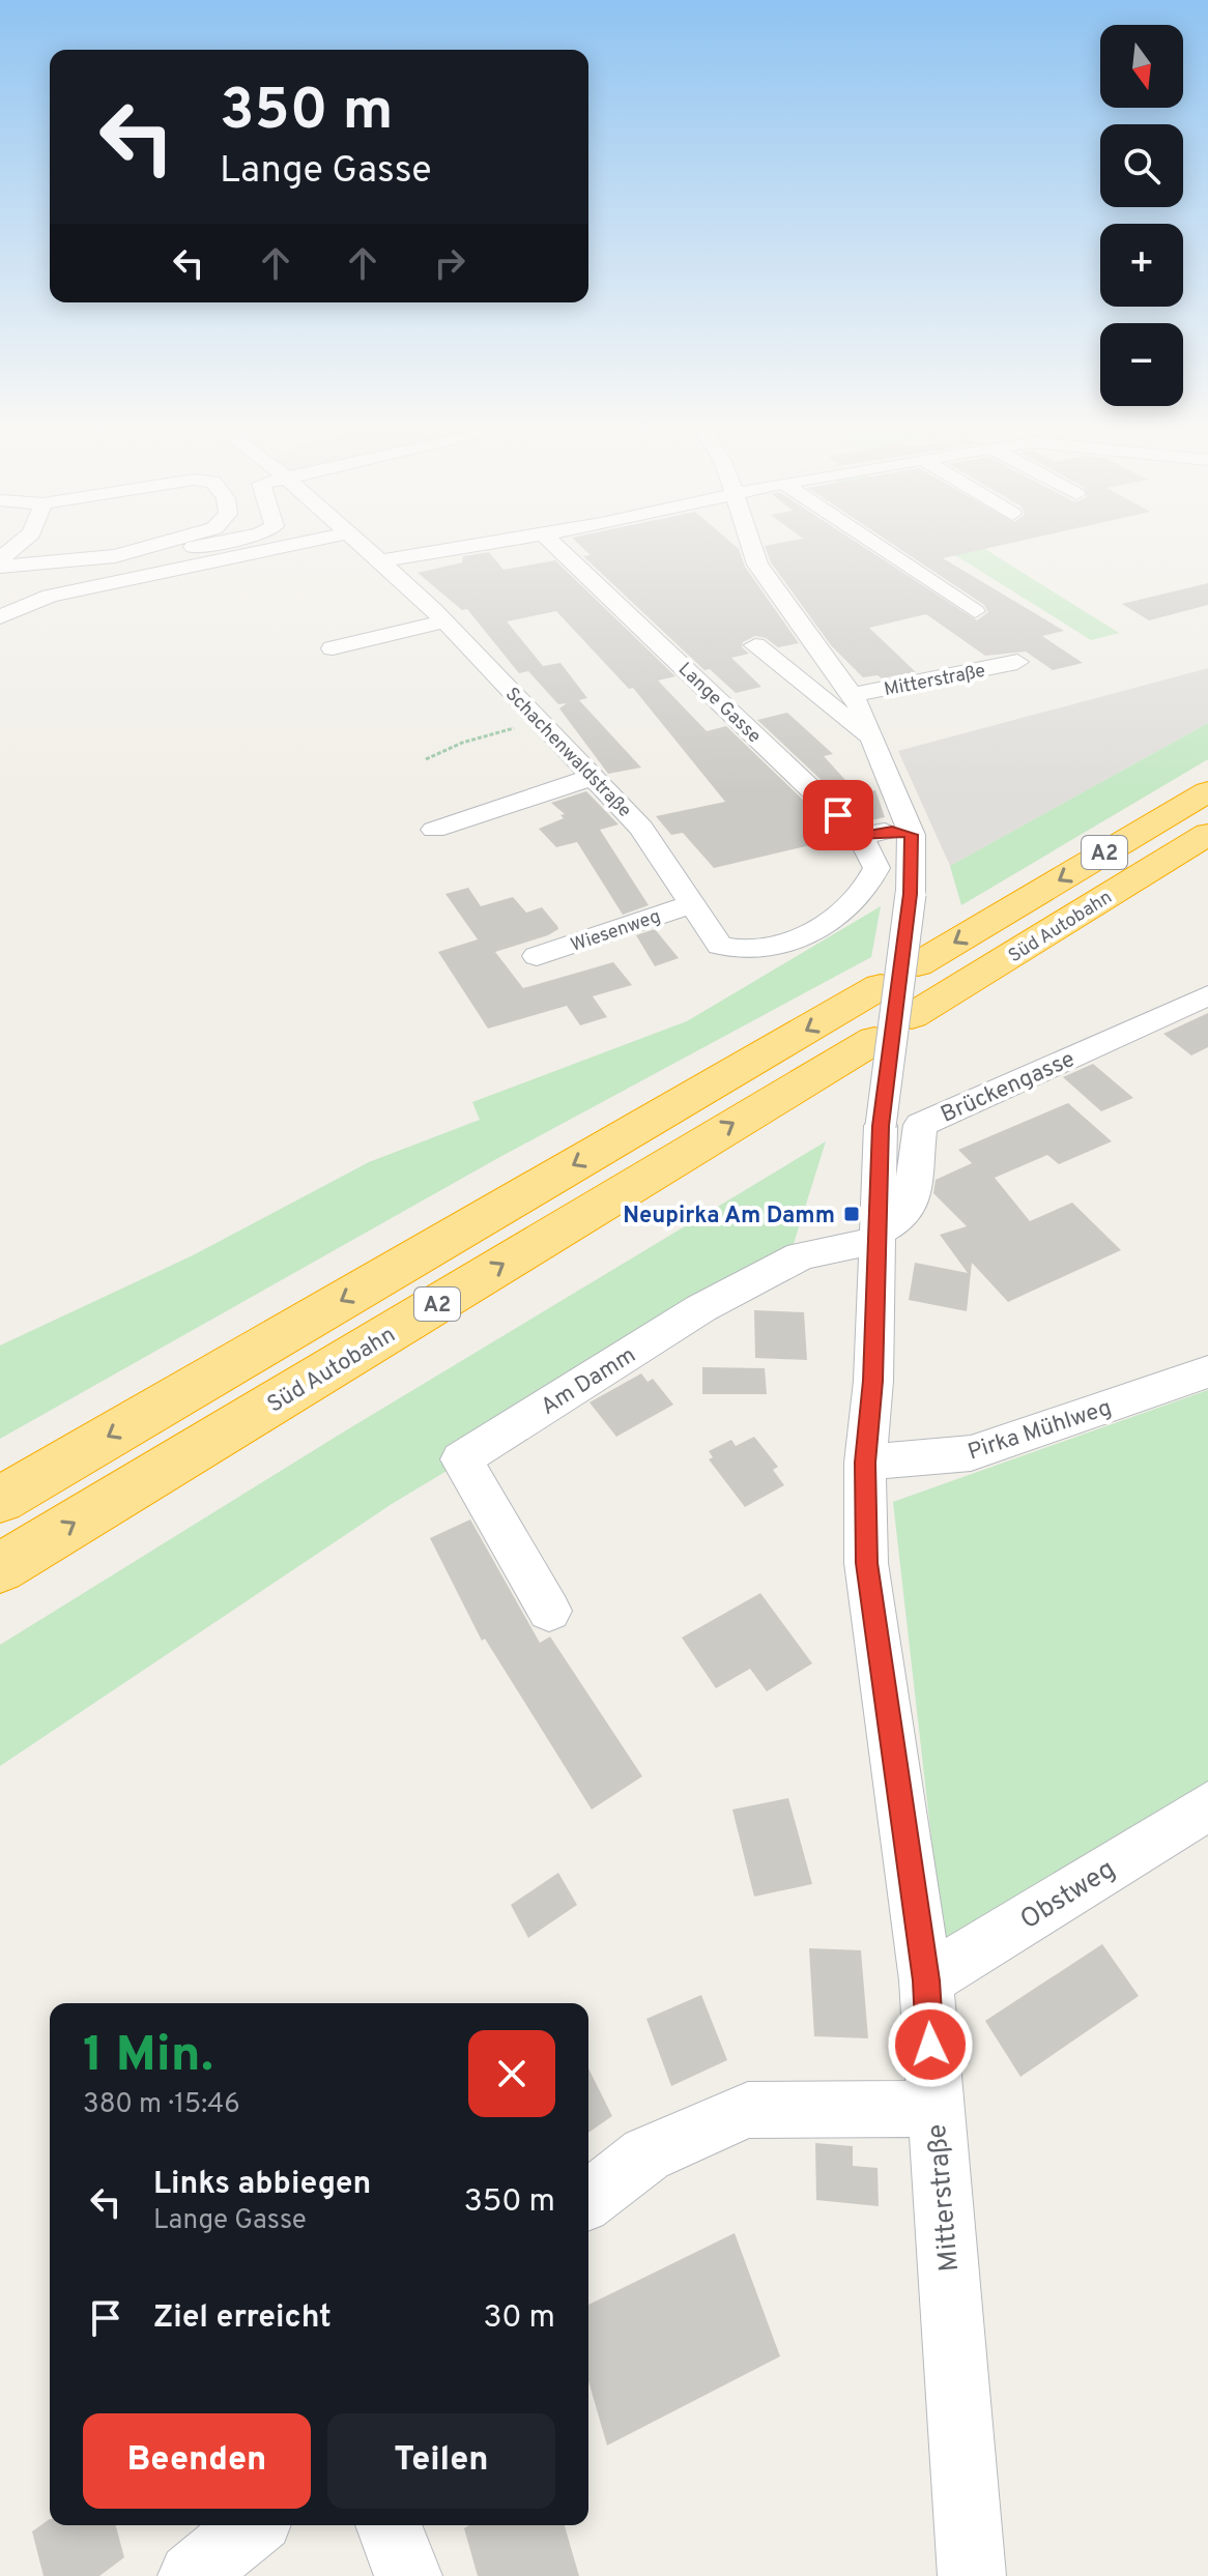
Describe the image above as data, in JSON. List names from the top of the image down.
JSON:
{
  "streets": {
    "highway": ["A2", "Süd Autobahn"],
    "street": [
      "Mitterstraße",
      "Lange Gasse",
      "Schachenwaldstraße",
      "Wiesenweg",
      "Brückengasse",
      "Am Damm",
      "Pirka Mühlweg",
      "Obstweg"
    ]
  },
  "crossings": [
    ["Mitterstraße", "Brückengasse"],
    ["Mitterstraße", "Am Damm"],
    ["Mitterstraße", "Pirka Mühlweg"],
    ["Mitterstraße", "Obstweg"],
    ["Lange Gasse", "Schachenwaldstraße"],
    ["Schachenwaldstraße", "Wiesenweg"],
    ["Brückengasse", "Am Damm"]
  ],
  "places": {
    "transit": ["Neupirka Am Damm"]
  },
  "north": "bottom",
  "page": {
    "map_buttons": ["+", "−"],
    "turn": ["350 m", "Lange Gasse"],
    "heading": ["1 Min.", "380 m · 15:46"],
    "list": [
      {
        "name": "Links abbiegen",
        "note": "Lange Gasse",
        "value": "350 m"
      },
      {
        "name": "Ziel erreicht",
        "value": "30 m"
      }
    ],
    "buttons": ["Beenden", "Teilen"]
  }
}
